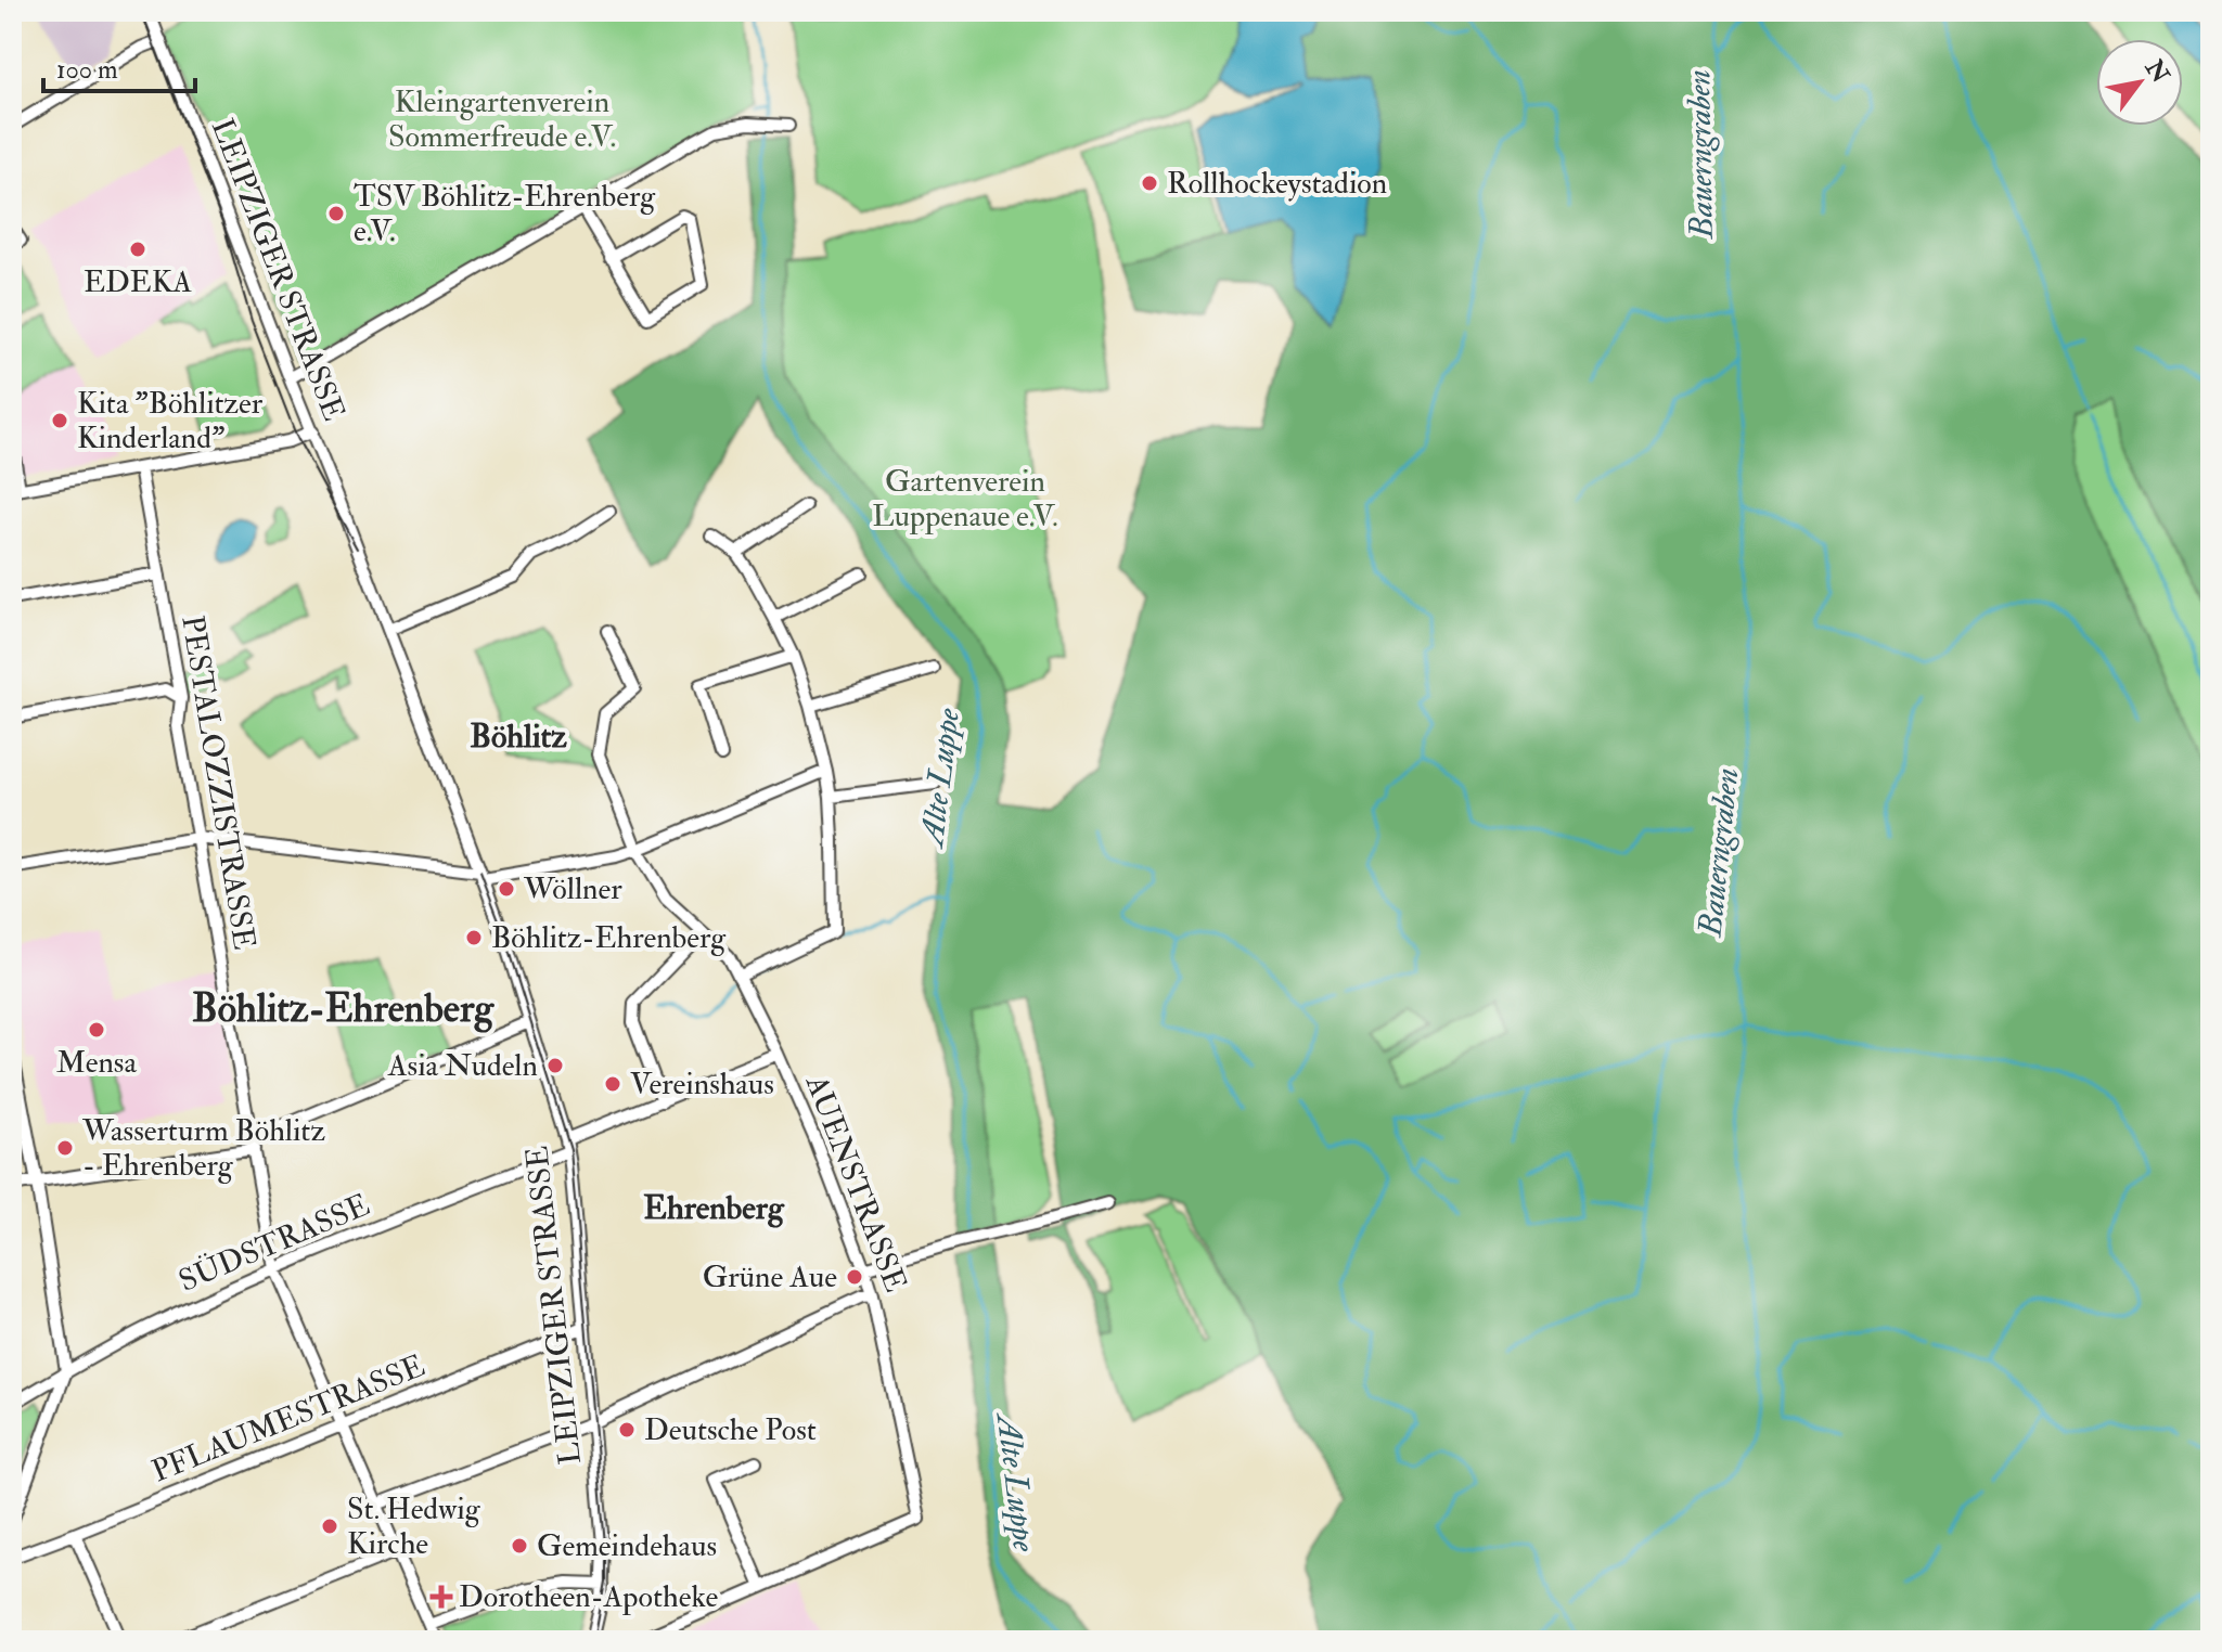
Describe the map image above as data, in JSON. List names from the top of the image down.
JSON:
{
  "streets": {
    "street": [
      "LEIPZIGER STRASSE",
      "PESTALOZZISTRASSE",
      "AUENSTRASSE",
      "SÜDSTRASSE",
      "PFLAUMESTRASSE"
    ]
  },
  "crossings": [
    ["LEIPZIGER STRASSE", "SÜDSTRASSE"],
    ["LEIPZIGER STRASSE", "PFLAUMESTRASSE"],
    ["PESTALOZZISTRASSE", "SÜDSTRASSE"],
    ["PESTALOZZISTRASSE", "PFLAUMESTRASSE"],
    ["AUENSTRASSE", "SÜDSTRASSE"]
  ],
  "districts": ["Böhlitz", "Böhlitz-Ehrenberg", "Ehrenberg"],
  "water": ["Bauerngraben", "Alte Luppe"],
  "parks": ["Kleingartenverein Sommerfreude e.V.", "Gartenverein Luppenaue e.V."],
  "places": {
    "other": [
      "Rollhockeystadion",
      "TSV Böhlitz-Ehrenberg e.V.",
      "EDEKA",
      "Kita \"Böhlitzer Kinderland\"",
      "Wöllner",
      "Böhlitz-Ehrenberg",
      "Mensa",
      "Asia Nudeln",
      "Vereinshaus",
      "Wasserturm Böhlitz - Ehrenberg",
      "Grüne Aue",
      "Deutsche Post",
      "St. Hedwig Kirche",
      "Gemeindehaus"
    ],
    "health": ["Dorotheen-Apotheke"]
  },
  "scale_bar": "100 m",
  "north": "top right"
}
